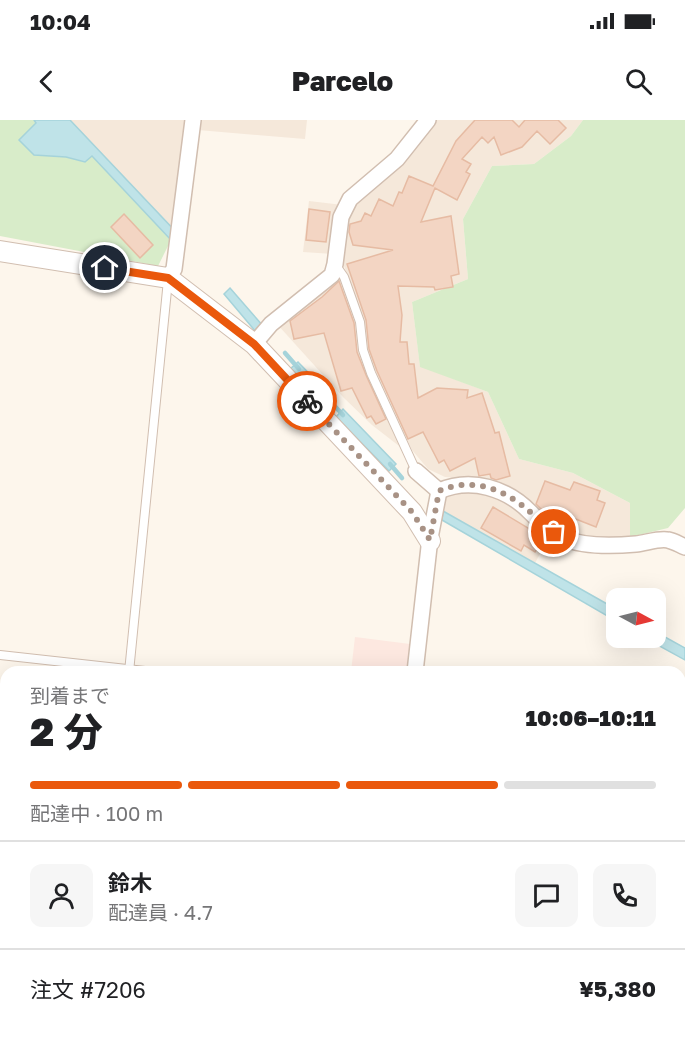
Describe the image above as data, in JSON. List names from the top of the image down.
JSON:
{
  "north": "right",
  "page": {
    "status": "10:04",
    "header": "Parcelo",
    "heading": ["2 分", "到着まで", "10:06–10:11"],
    "panel": [
      "鈴木",
      "配達員 · 4.7",
      "注文 #7206",
      "¥5,380"
    ],
    "bar": "配達中 · 100 m"
  }
}
